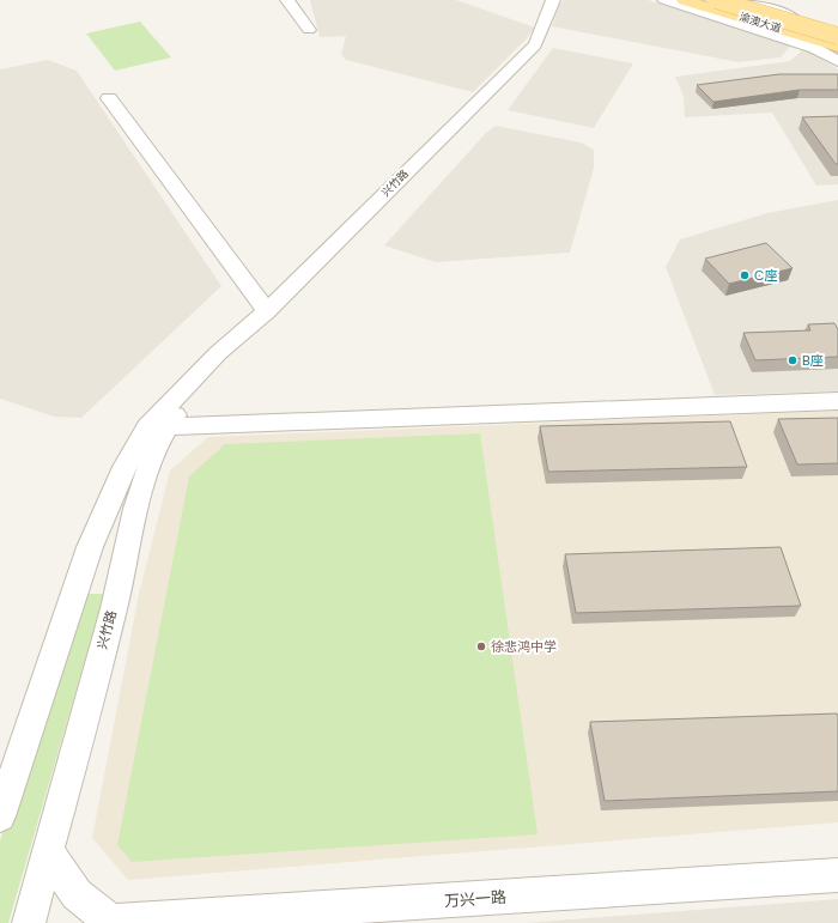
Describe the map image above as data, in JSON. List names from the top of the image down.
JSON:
{
  "streets": {
    "main road": ["渝澳大道"],
    "street": ["兴竹路", "万兴一路"]
  },
  "places": ["C座", "B座", "徐悲鸿中学"]
}
